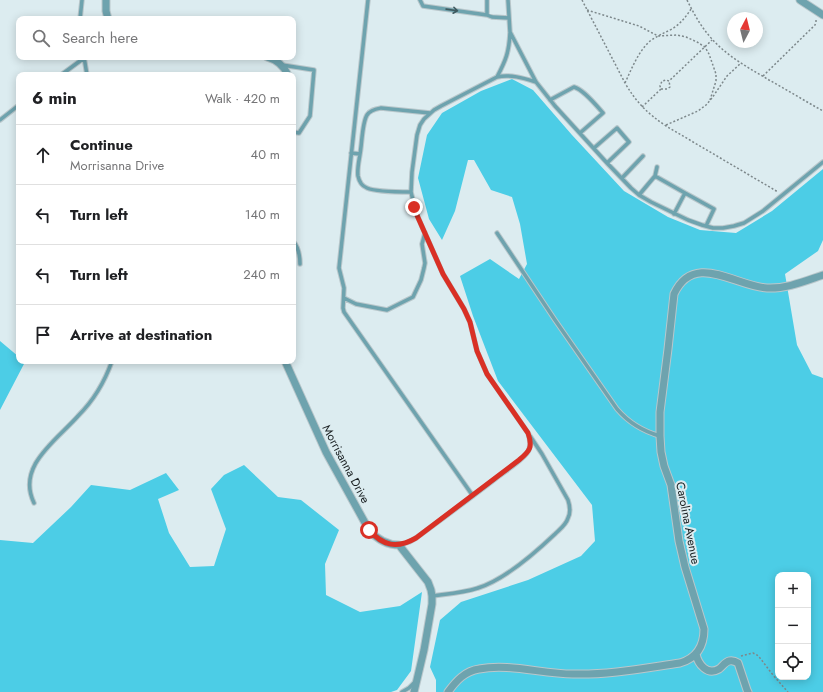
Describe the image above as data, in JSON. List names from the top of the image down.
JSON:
{
  "streets": {
    "street": ["Morrisanna Drive", "Carolina Avenue"]
  },
  "north": "top",
  "page": {
    "search": "Search here",
    "heading": ["6 min", "Walk · 420 m"],
    "list": [
      ["Continue", "Morrisanna Drive", "40 m"],
      ["Turn left", "140 m"],
      ["Turn left", "240 m"],
      "Arrive at destination"
    ],
    "map_buttons": ["+", "−"]
  }
}
